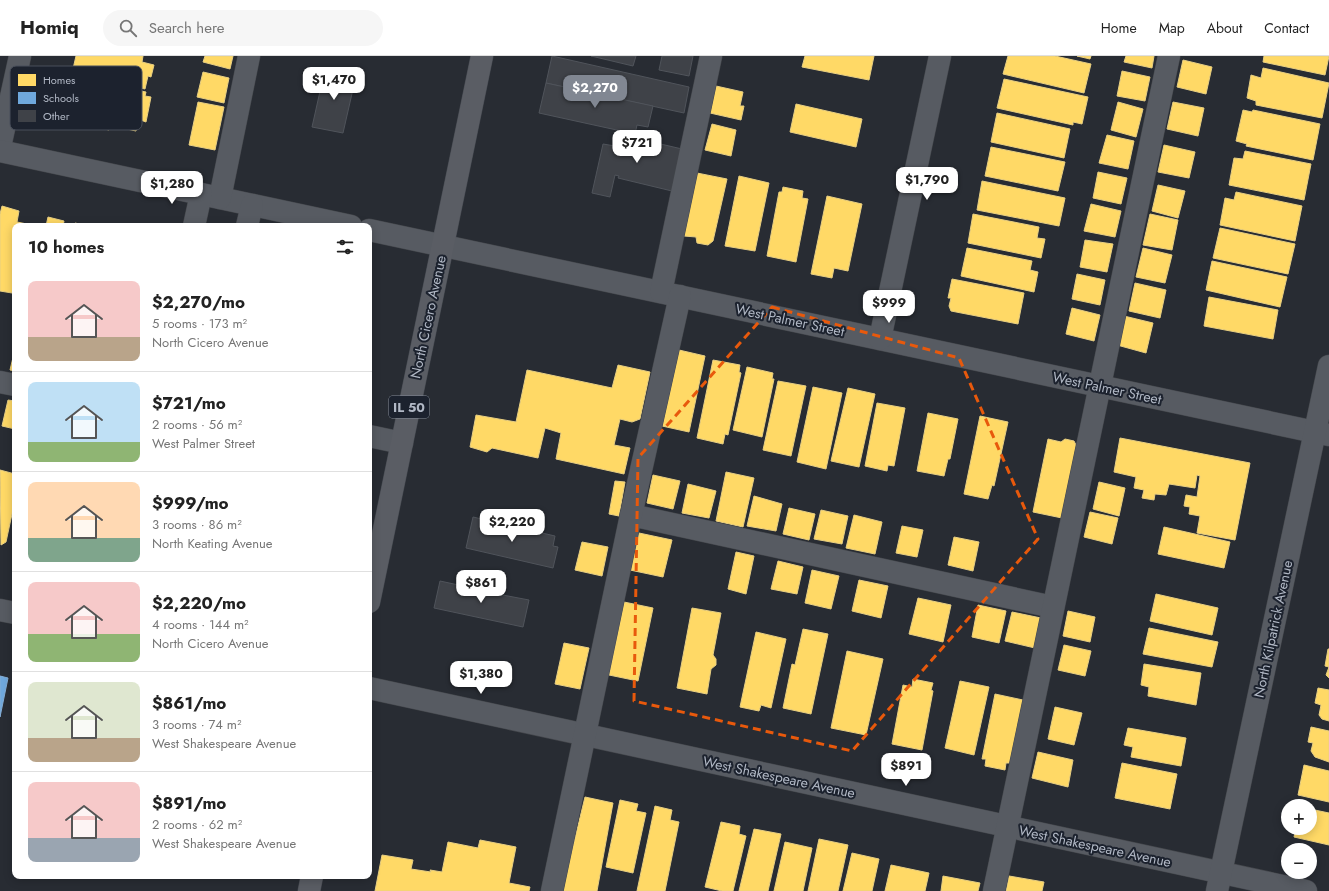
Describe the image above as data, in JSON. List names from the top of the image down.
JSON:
{
  "streets": {
    "main road": ["North Cicero Avenue", "IL 50"],
    "street": ["West Palmer Street", "North Kilpatrick Avenue", "West Shakespeare Avenue"]
  },
  "crossings": [
    ["North Cicero Avenue", "West Palmer Street"],
    ["West Palmer Street", "North Kilpatrick Avenue"],
    ["North Kilpatrick Avenue", "West Shakespeare Avenue"]
  ],
  "legend": ["Homes", "Schools", "Other"],
  "page": {
    "header": "Homiq",
    "search": "Search here",
    "nav": [
      "Home",
      "Map",
      "About",
      "Contact"
    ],
    "price": [
      "$1,470",
      "$2,270",
      "$721",
      "$1,790",
      "$1,280",
      "$999",
      "$2,220",
      "$861",
      "$1,380",
      "$891"
    ],
    "heading": "10 homes",
    "list": [
      {
        "name": "$2,270/mo",
        "note": "5 rooms · 173 m² · North Cicero Avenue"
      },
      {
        "name": "$721/mo",
        "note": "2 rooms · 56 m² · West Palmer Street"
      },
      {
        "name": "$999/mo",
        "note": "3 rooms · 86 m² · North Keating Avenue"
      },
      {
        "name": "$2,220/mo",
        "note": "4 rooms · 144 m² · North Cicero Avenue"
      },
      {
        "name": "$861/mo",
        "note": "3 rooms · 74 m² · West Shakespeare Avenue"
      },
      {
        "name": "$891/mo",
        "note": "2 rooms · 62 m² · West Shakespeare Avenue"
      }
    ],
    "map_buttons": ["+", "−"]
  }
}
